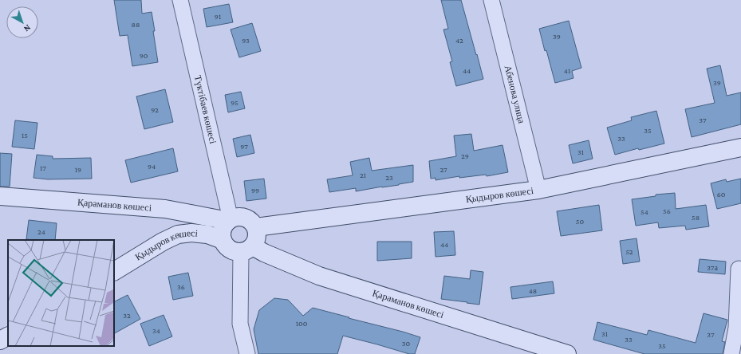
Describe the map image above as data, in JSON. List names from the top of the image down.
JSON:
{
  "streets": {
    "street": [
      "Абенова улица",
      "Түктібаев көшесі",
      "Қыдыров көшесі",
      "Қараманов көшесі"
    ]
  },
  "crossings": [
    ["Абенова улица", "Қыдыров көшесі"],
    ["Түктібаев көшесі", "Қыдыров көшесі"],
    ["Түктібаев көшесі", "Қараманов көшесі"],
    ["Қыдыров көшесі", "Қараманов көшесі"]
  ],
  "house_numbers": [
    "91",
    "88",
    "39",
    "93",
    "42",
    "90",
    "44",
    "41",
    "39",
    "95",
    "92",
    "37",
    "35",
    "15",
    "33",
    "97",
    "31",
    "29",
    "94",
    "17",
    "19",
    "27",
    "21",
    "23",
    "99",
    "60",
    "56",
    "54",
    "58",
    "50",
    "24",
    "44",
    "52",
    "37а",
    "36",
    "48",
    "32",
    "100",
    "34",
    "31",
    "37",
    "33",
    "30",
    "35"
  ],
  "north": "bottom right"
}
